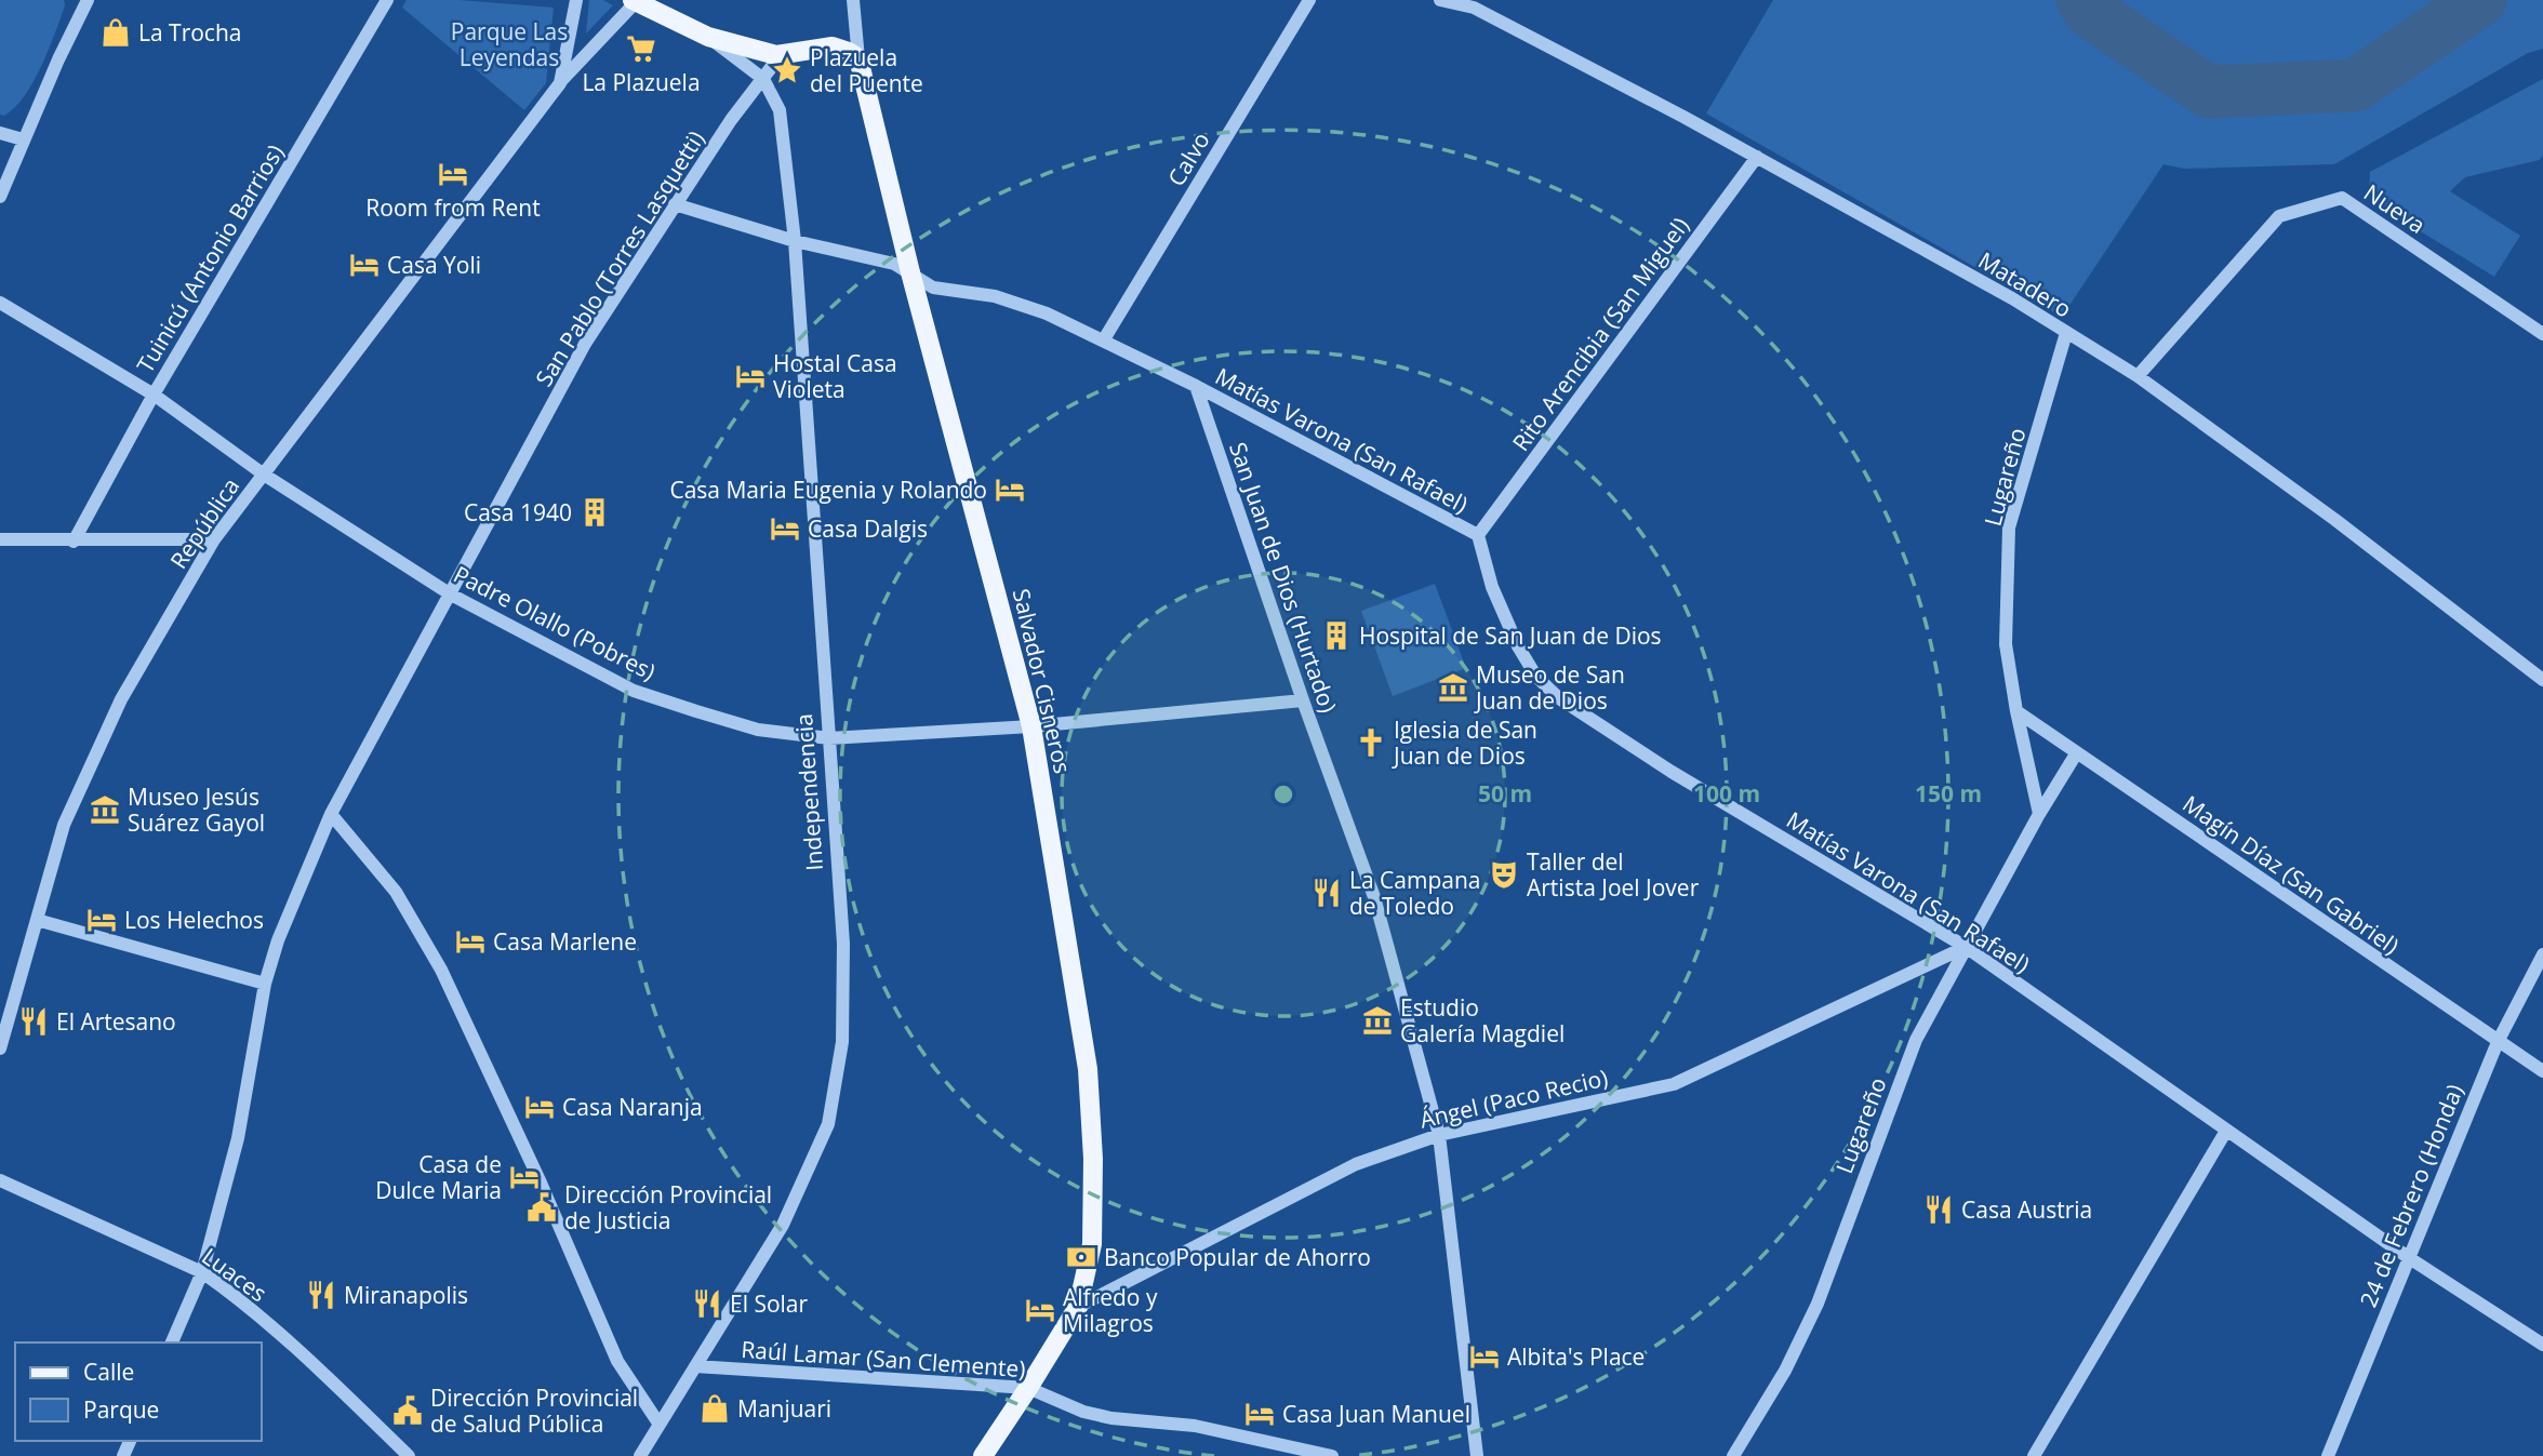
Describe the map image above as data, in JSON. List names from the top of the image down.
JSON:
{
  "streets": {
    "main road": ["Salvador Cisneros", "Independencia"],
    "street": [
      "Calvo",
      "Nueva",
      "Tuinicú (Antonio Barrios)",
      "San Pablo (Torres Lasquetti)",
      "Matadero",
      "Rito Arencibia (San Miguel)",
      "Matías Varona (San Rafael)",
      "Lugareño",
      "República",
      "San Juan de Dios (Hurtado)",
      "Padre Olallo (Pobres)",
      "Magín Díaz (San Gabriel)",
      "Ángel (Paco Recio)",
      "24 de Febrero (Honda)",
      "Luaces",
      "Raúl Lamar (San Clemente)"
    ]
  },
  "crossings": [
    ["Calvo", "Matías Varona (San Rafael)"],
    ["Nueva", "Matadero"],
    ["Tuinicú (Antonio Barrios)", "Padre Olallo (Pobres)"],
    ["San Pablo (Torres Lasquetti)", "Matías Varona (San Rafael)"],
    ["San Pablo (Torres Lasquetti)", "Padre Olallo (Pobres)"],
    ["San Pablo (Torres Lasquetti)", "Independencia"],
    ["San Pablo (Torres Lasquetti)", "Luaces"],
    ["Matadero", "Rito Arencibia (San Miguel)"],
    ["Matadero", "Lugareño"],
    ["Rito Arencibia (San Miguel)", "Matías Varona (San Rafael)"],
    ["Matías Varona (San Rafael)", "Lugareño"],
    ["Matías Varona (San Rafael)", "San Juan de Dios (Hurtado)"],
    ["Matías Varona (San Rafael)", "Salvador Cisneros"],
    ["Matías Varona (San Rafael)", "Independencia"],
    ["Matías Varona (San Rafael)", "Ángel (Paco Recio)"],
    ["Matías Varona (San Rafael)", "24 de Febrero (Honda)"],
    ["Lugareño", "Magín Díaz (San Gabriel)"],
    ["Lugareño", "Ángel (Paco Recio)"],
    ["República", "Padre Olallo (Pobres)"],
    ["República", "Independencia"],
    ["San Juan de Dios (Hurtado)", "Padre Olallo (Pobres)"],
    ["San Juan de Dios (Hurtado)", "Ángel (Paco Recio)"],
    ["Padre Olallo (Pobres)", "Salvador Cisneros"],
    ["Padre Olallo (Pobres)", "Independencia"],
    ["Salvador Cisneros", "Ángel (Paco Recio)"],
    ["Salvador Cisneros", "Raúl Lamar (San Clemente)"],
    ["Independencia", "Raúl Lamar (San Clemente)"],
    ["Magín Díaz (San Gabriel)", "24 de Febrero (Honda)"]
  ],
  "parks": ["Parque Las Leyendas"],
  "places": {
    "shop": ["La Trocha", "Manjuari"],
    "supermarket": ["La Plazuela"],
    "place": ["Plazuela del Puente"],
    "hotel": [
      "Room from Rent",
      "Casa Yoli",
      "Hostal Casa Violeta",
      "Casa Maria Eugenia y Rolando",
      "Casa Dalgis",
      "Los Helechos",
      "Casa Marlene",
      "Casa Naranja",
      "Casa de Dulce Maria",
      "Alfredo y Milagros",
      "Albita's Place",
      "Casa Juan Manuel"
    ],
    "building": ["Casa 1940", "Hospital de San Juan de Dios"],
    "museum": ["Museo de San Juan de Dios", "Museo Jesús Suárez Gayol", "Estudio Galería Magdiel"],
    "church": ["Iglesia de San Juan de Dios"],
    "theatre": ["Taller del Artista Joel Jover"],
    "restaurant": [
      "La Campana de Toledo",
      "El Artesano",
      "Casa Austria",
      "Miranapolis",
      "El Solar"
    ],
    "public building": ["Dirección Provincial de Justicia", "Dirección Provincial de Salud Pública"],
    "bank": ["Banco Popular de Ahorro"]
  },
  "legend": ["Calle", "Parque"],
  "rings": ["50 m", "100 m", "150 m"]
}
